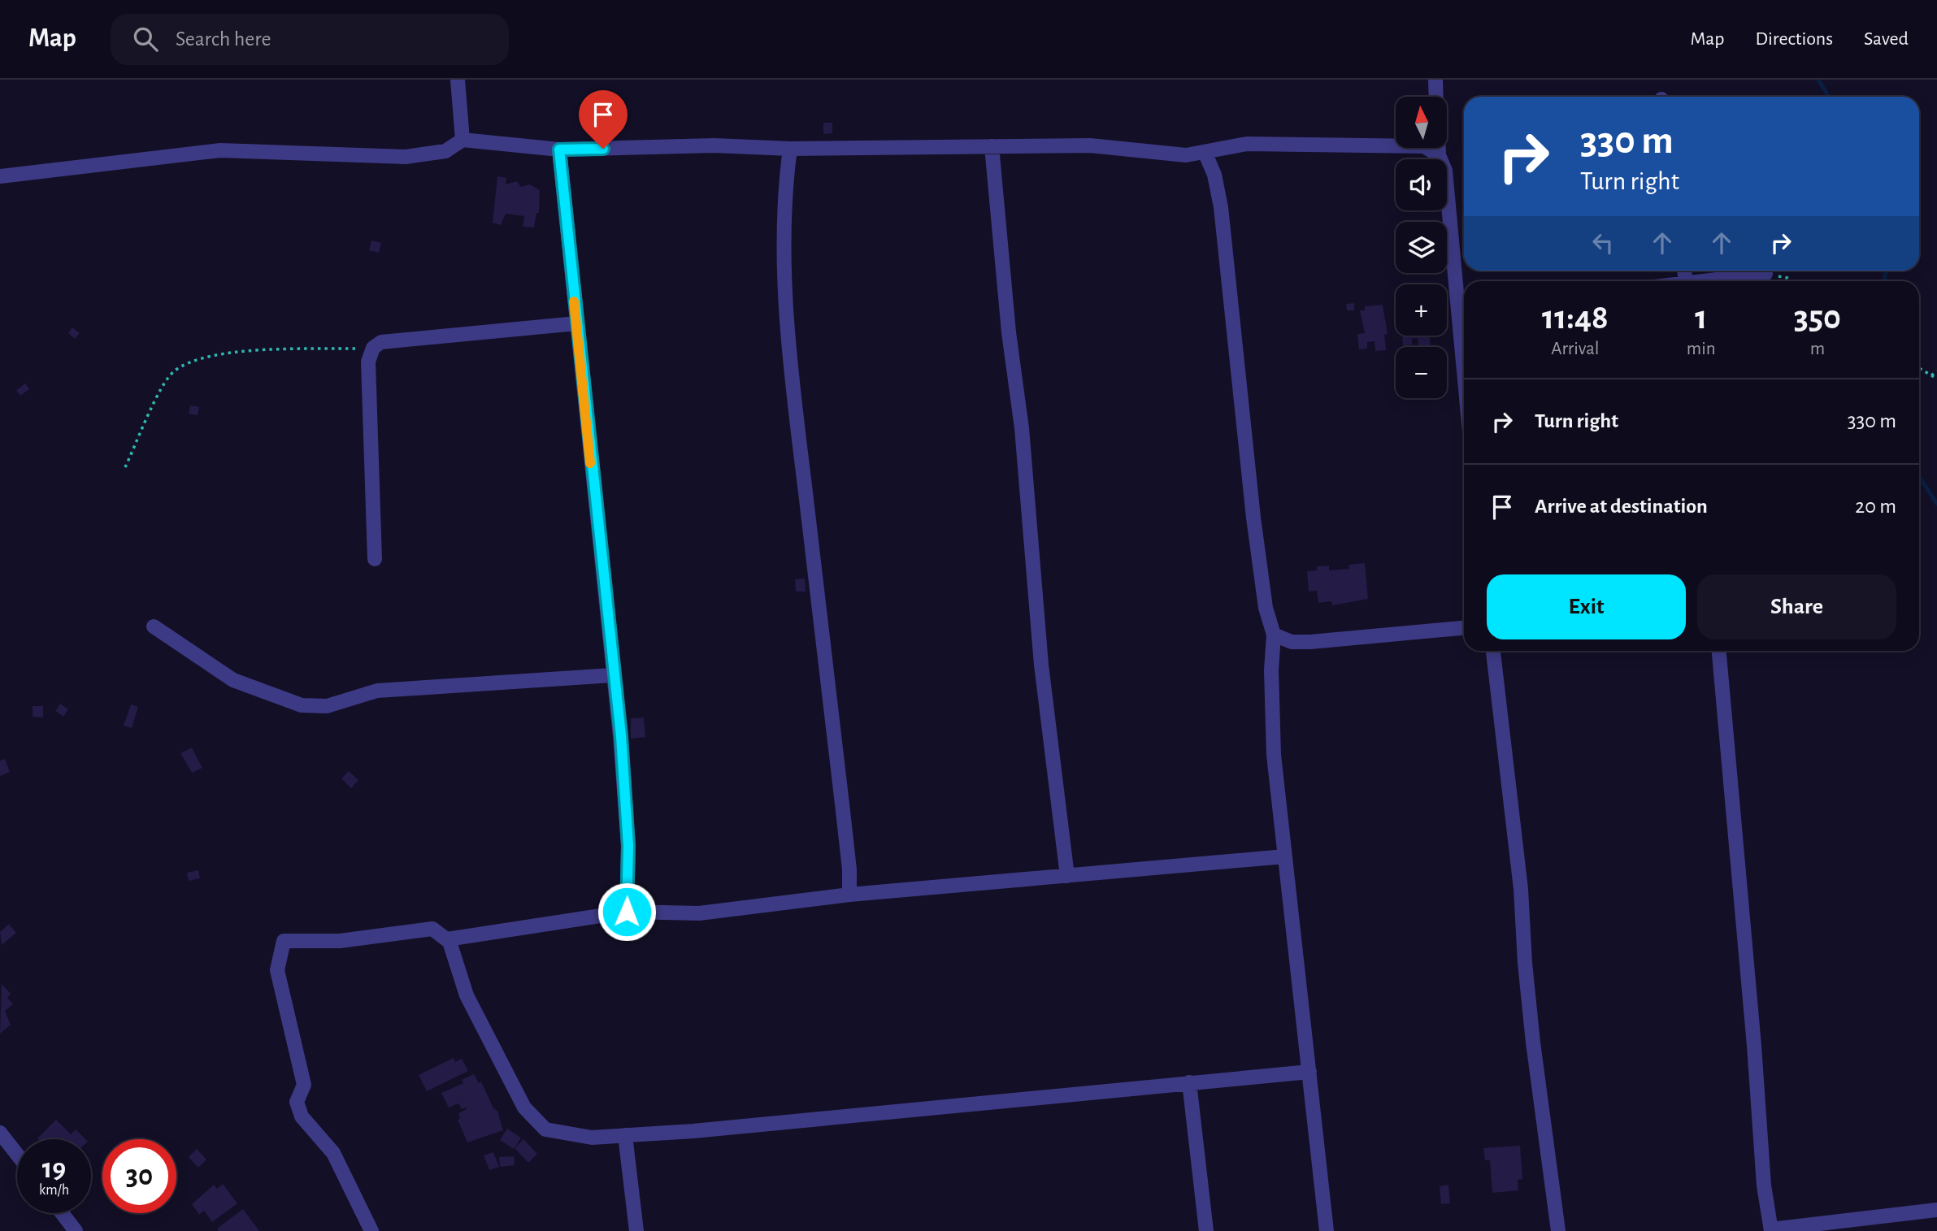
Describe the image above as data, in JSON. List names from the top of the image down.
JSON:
{
  "north": "top",
  "page": {
    "header": "Map",
    "search": "Search here",
    "nav": ["Map", "Directions", "Saved"],
    "map_buttons": ["+", "−"],
    "turn": ["330 m", "Turn right"],
    "eta": [
      "11:48",
      "Arrival",
      "1",
      "min",
      "350",
      "m"
    ],
    "list": [
      {
        "name": "Turn right",
        "value": "330 m"
      },
      {
        "name": "Arrive at destination",
        "value": "20 m"
      }
    ],
    "buttons": ["Exit", "Share"],
    "speed": "19 km/h",
    "limit": "30"
  }
}
